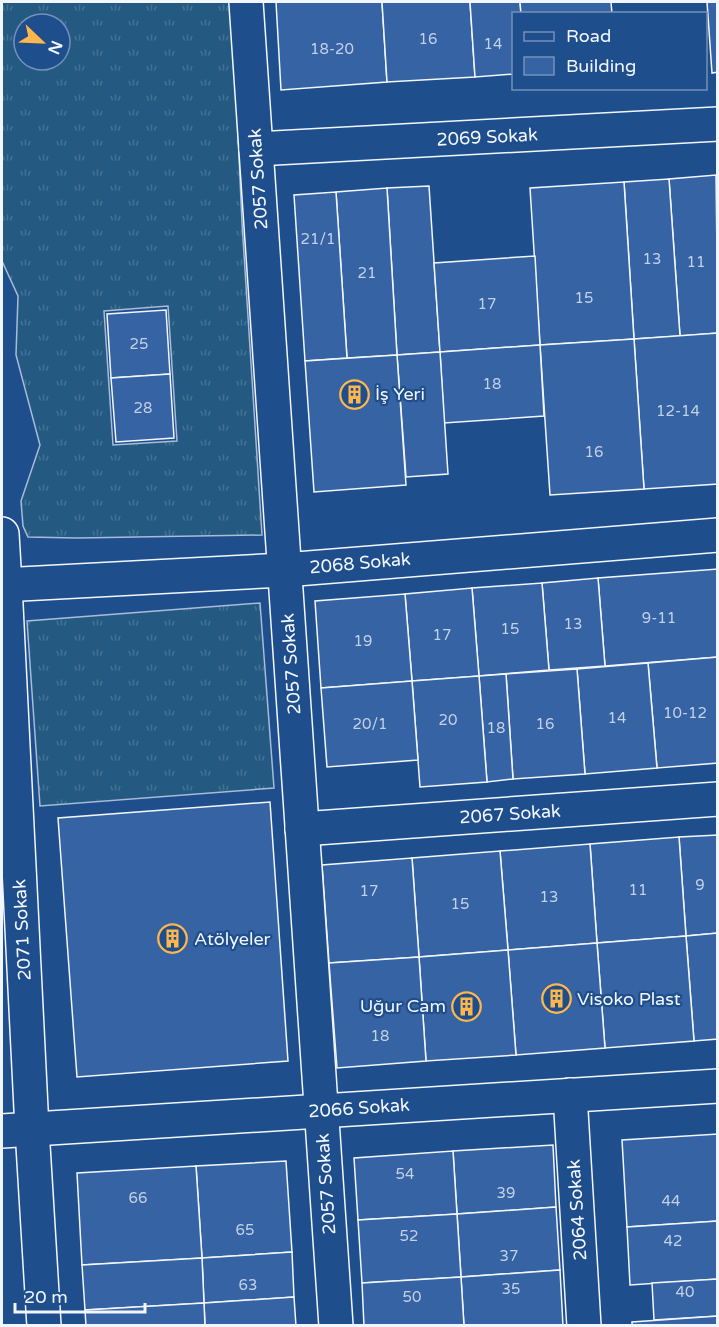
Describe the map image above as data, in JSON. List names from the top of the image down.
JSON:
{
  "streets": {
    "street": [
      "2069 Sokak",
      "2057 Sokak",
      "2068 Sokak",
      "2067 Sokak",
      "2071 Sokak",
      "2066 Sokak",
      "2064 Sokak"
    ]
  },
  "crossings": [
    ["2069 Sokak", "2057 Sokak"],
    ["2057 Sokak", "2068 Sokak"],
    ["2057 Sokak", "2067 Sokak"],
    ["2057 Sokak", "2066 Sokak"],
    ["2068 Sokak", "2071 Sokak"],
    ["2071 Sokak", "2066 Sokak"],
    ["2066 Sokak", "2064 Sokak"]
  ],
  "places": {
    "building": [
      "İş Yeri",
      "Atölyeler",
      "Visoko Plast",
      "Uğur Cam"
    ]
  },
  "house_numbers": [
    "16",
    "14",
    "18-20",
    "21/1",
    "13",
    "11",
    "21",
    "15",
    "17",
    "25",
    "18",
    "28",
    "12-14",
    "16",
    "9-11",
    "13",
    "15",
    "17",
    "19",
    "10-12",
    "14",
    "20",
    "20/1",
    "16",
    "18",
    "9",
    "11",
    "17",
    "13",
    "15",
    "18",
    "54",
    "39",
    "66",
    "44",
    "65",
    "52",
    "42",
    "37",
    "63",
    "35",
    "40",
    "50"
  ],
  "legend": ["Road", "Building"],
  "scale_bar": "20 m",
  "north": "bottom right"
}
